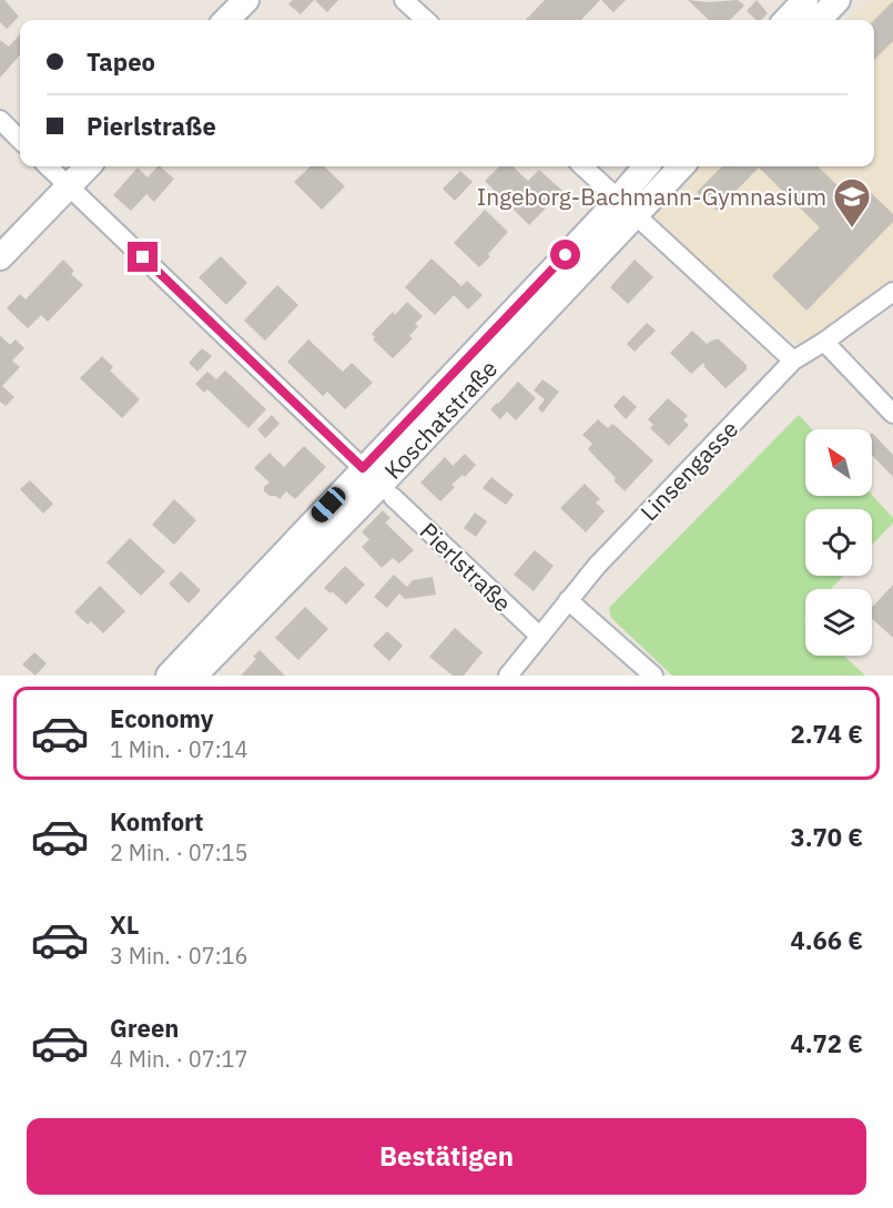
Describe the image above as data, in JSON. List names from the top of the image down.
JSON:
{
  "streets": {
    "main road": ["Koschatstraße"],
    "street": ["Linsengasse", "Pierlstraße"]
  },
  "crossings": [
    ["Linsengasse", "Pierlstraße"]
  ],
  "places": {
    "school or university": ["Ingeborg-Bachmann-Gymnasium"]
  },
  "north": "top left",
  "page": {
    "banner": ["Tapeo", "Pierlstraße"],
    "list": [
      {
        "name": "Economy",
        "note": "1 Min. · 07:14",
        "value": "2.74 €"
      },
      {
        "name": "Komfort",
        "note": "2 Min. · 07:15",
        "value": "3.70 €"
      },
      {
        "name": "XL",
        "note": "3 Min. · 07:16",
        "value": "4.66 €"
      },
      {
        "name": "Green",
        "note": "4 Min. · 07:17",
        "value": "4.72 €"
      }
    ],
    "buttons": "Bestätigen"
  }
}
